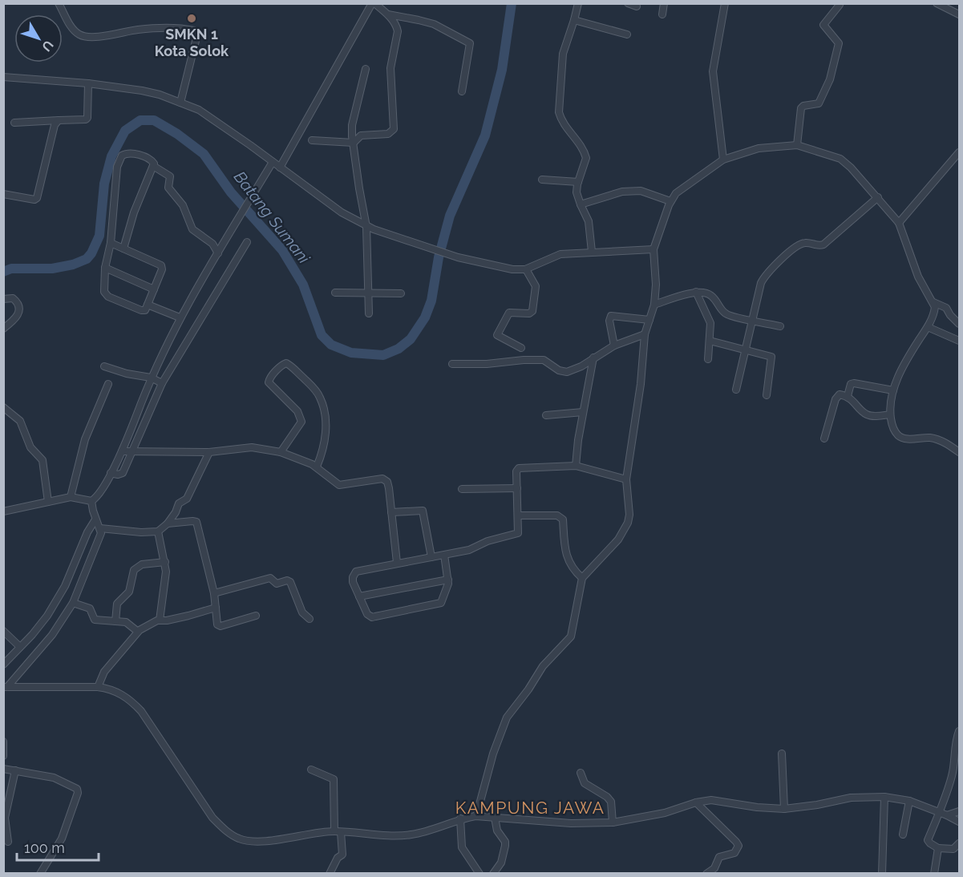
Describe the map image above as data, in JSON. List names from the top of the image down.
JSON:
{
  "districts": ["KAMPUNG JAWA"],
  "water": ["Batang Sumani"],
  "places": ["SMKN 1 Kota Solok"],
  "scale_bar": "100 m",
  "north": "bottom right"
}
